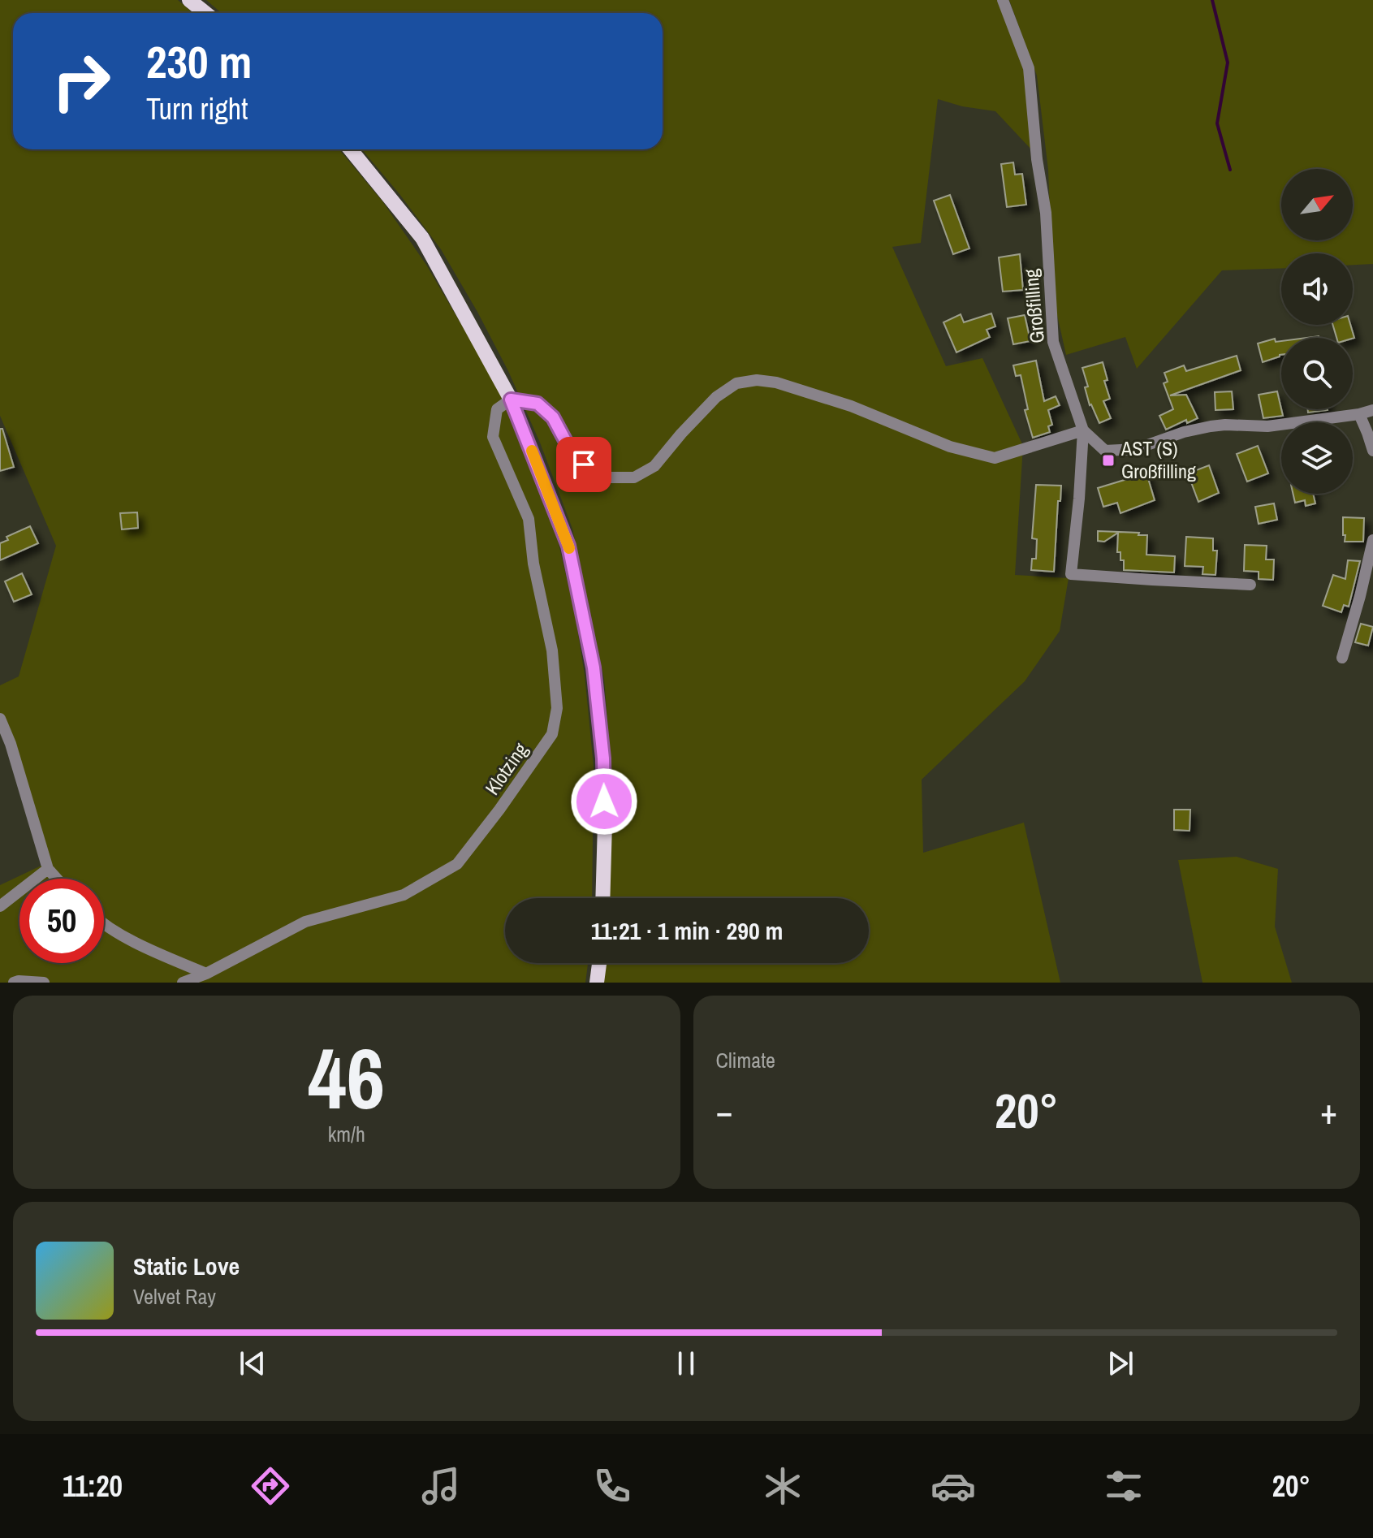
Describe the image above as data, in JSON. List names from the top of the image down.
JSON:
{
  "streets": {
    "street": ["Großfilling", "Klotzing"]
  },
  "places": {
    "transit": ["AST (S) Großfilling"]
  },
  "north": "top right",
  "page": {
    "turn": ["230 m", "Turn right"],
    "limit": "50",
    "trip": "11:21 · 1 min · 290 m",
    "tile": [
      ["46", "km/h"],
      "Climate"
    ],
    "heat": ["−", "20°", "+"],
    "song": ["Static Love", "Velvet Ray"],
    "tabs": ["11:20", "20°"]
  }
}
